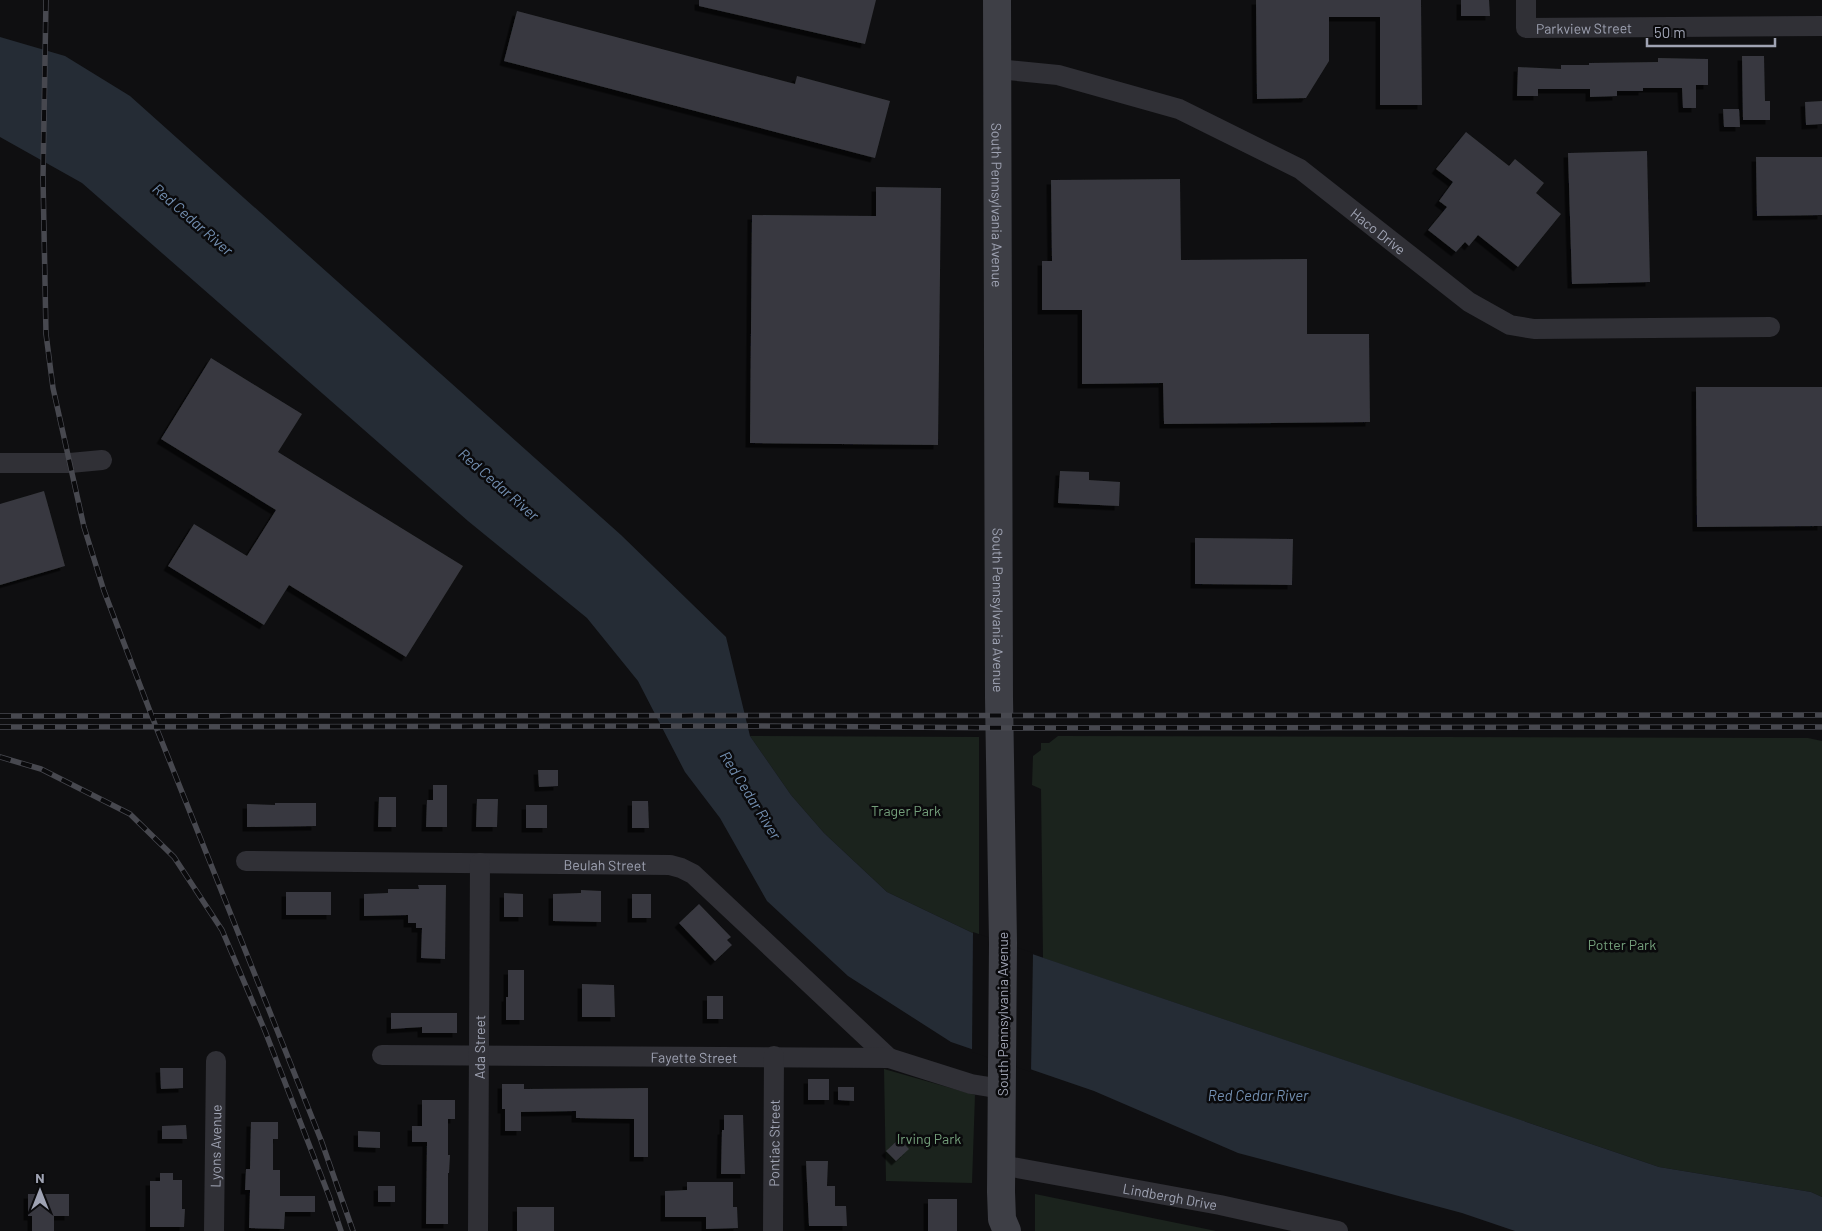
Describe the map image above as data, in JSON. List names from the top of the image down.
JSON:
{
  "streets": {
    "main road": ["South Pennsylvania Avenue"],
    "street": [
      "Parkview Street",
      "Haco Drive",
      "Beulah Street",
      "Ada Street",
      "Fayette Street",
      "Pontiac Street",
      "Lyons Avenue",
      "Lindbergh Drive"
    ]
  },
  "crossings": [
    ["South Pennsylvania Avenue", "Haco Drive"],
    ["South Pennsylvania Avenue", "Fayette Street"],
    ["South Pennsylvania Avenue", "Lindbergh Drive"],
    ["Beulah Street", "Ada Street"],
    ["Beulah Street", "Fayette Street"],
    ["Ada Street", "Fayette Street"],
    ["Fayette Street", "Pontiac Street"]
  ],
  "water": ["Red Cedar River"],
  "parks": ["Trager Park", "Potter Park", "Irving Park"],
  "scale_bar": "50 m",
  "north": "top"
}
